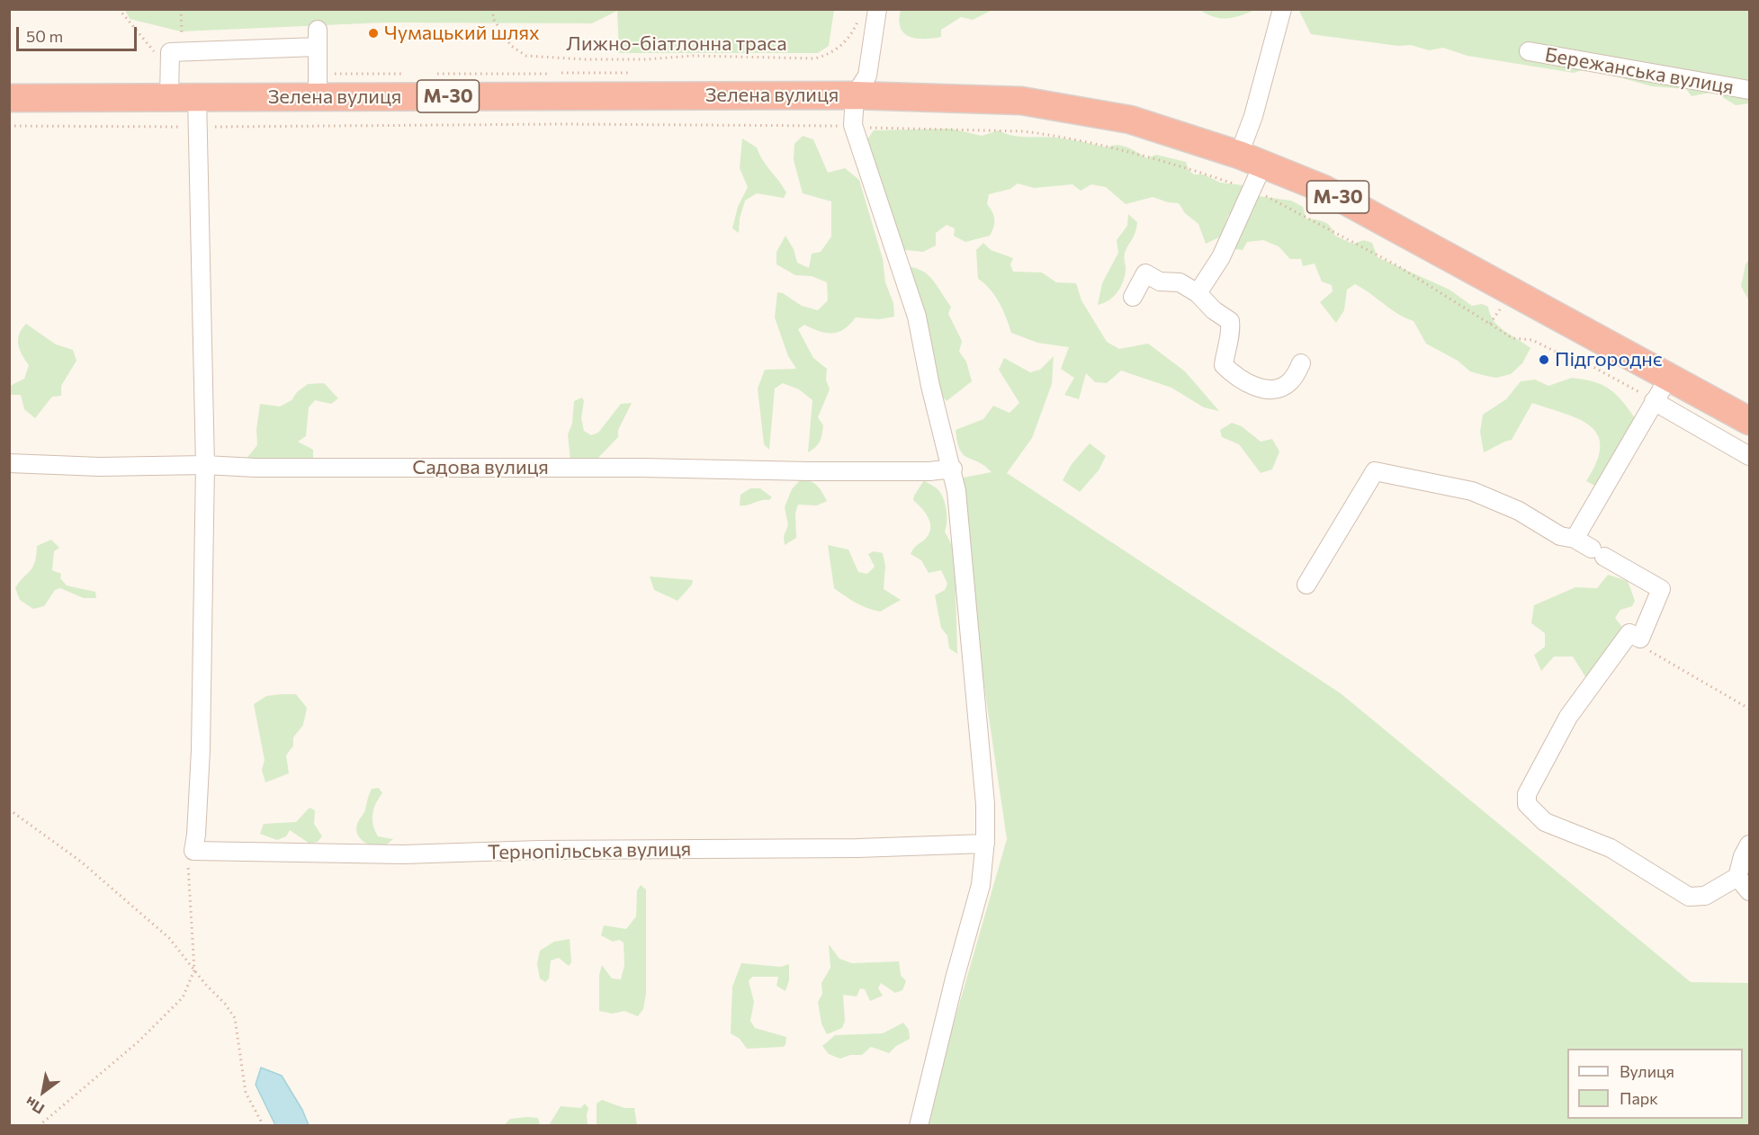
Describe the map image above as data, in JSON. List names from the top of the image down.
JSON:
{
  "streets": {
    "highway": ["Зелена вулиця", "М-30"],
    "street": ["Бережанська вулиця", "Садова вулиця", "Тернопільська вулиця"],
    "path": ["Лижно-біатлонна траса"]
  },
  "crossings": [
    ["Зелена вулиця", "М-30"]
  ],
  "places": ["Чумацький шлях", "Підгороднє"],
  "legend": ["Вулиця", "Парк"],
  "scale_bar": "50 m",
  "north": "bottom left"
}
